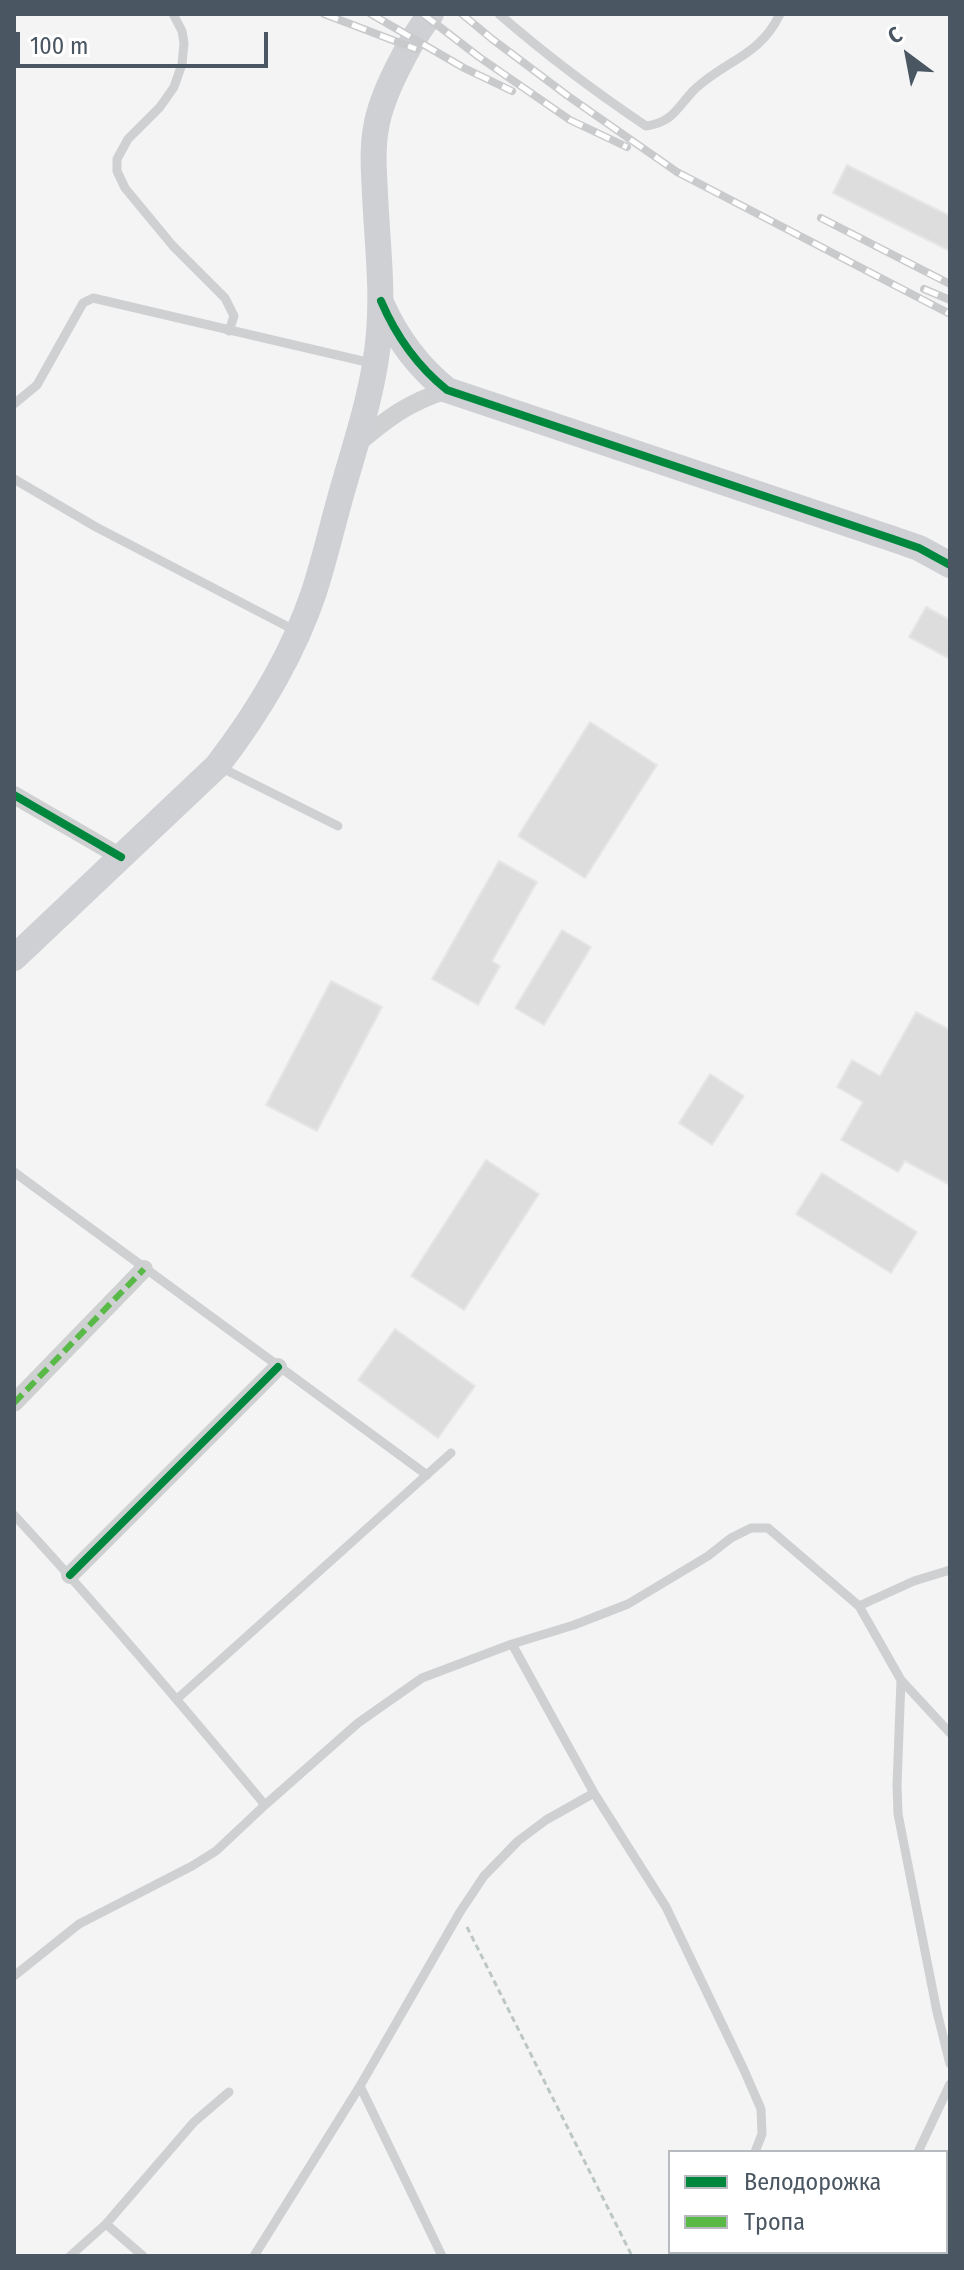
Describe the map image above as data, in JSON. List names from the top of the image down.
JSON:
{
  "legend": ["Велодорожка", "Тропа"],
  "scale_bar": "100 m",
  "north": "top left"
}
